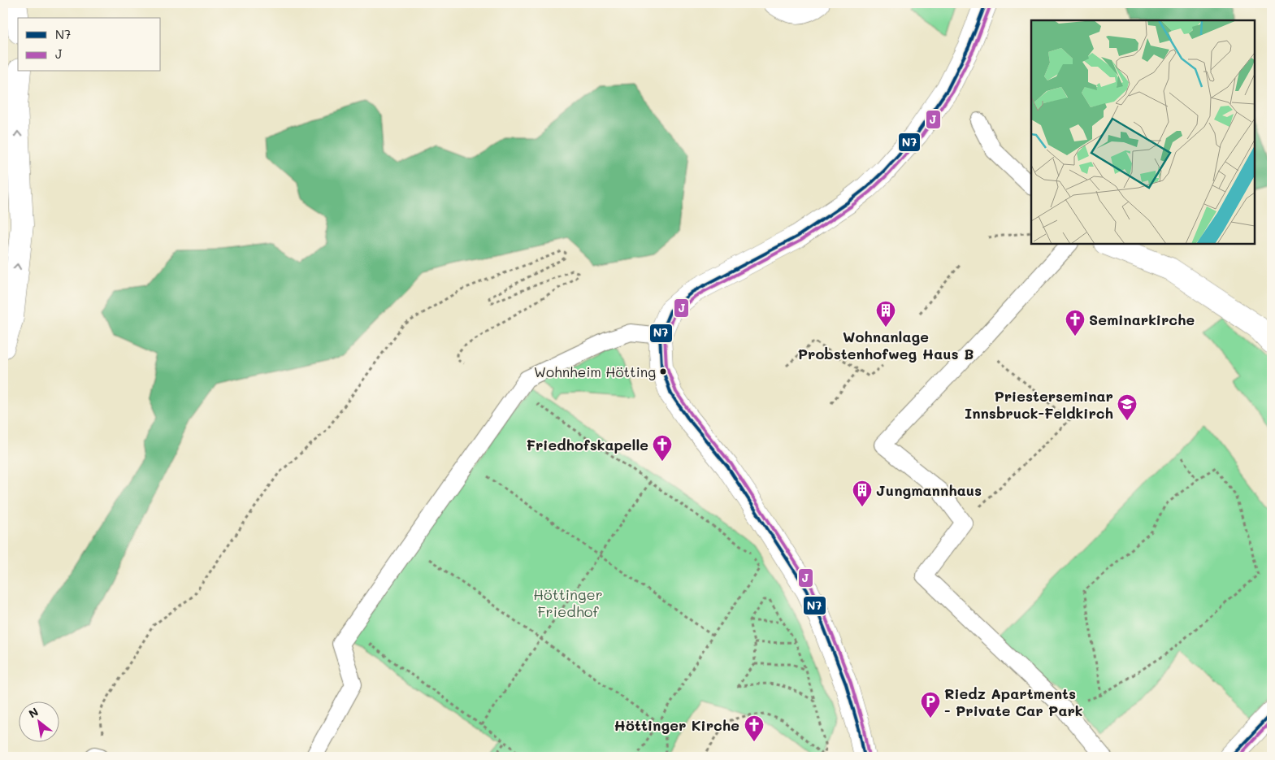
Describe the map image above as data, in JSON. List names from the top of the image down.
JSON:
{
  "parks": ["Höttinger Friedhof"],
  "places": {
    "building": ["Wohnanlage Probstenhofweg Haus B", "Jungmannhaus"],
    "church": ["Seminarkirche", "Friedhofskapelle", "Höttinger Kirche"],
    "other": ["Wohnheim Hötting"],
    "school or university": ["Priesterseminar Innsbruck-Feldkirch"],
    "parking": ["Riedz Apartments - Private Car Park"]
  },
  "lines": ["transit line N7", "transit line J"],
  "legend": ["N7", "J"],
  "north": "top left"
}
